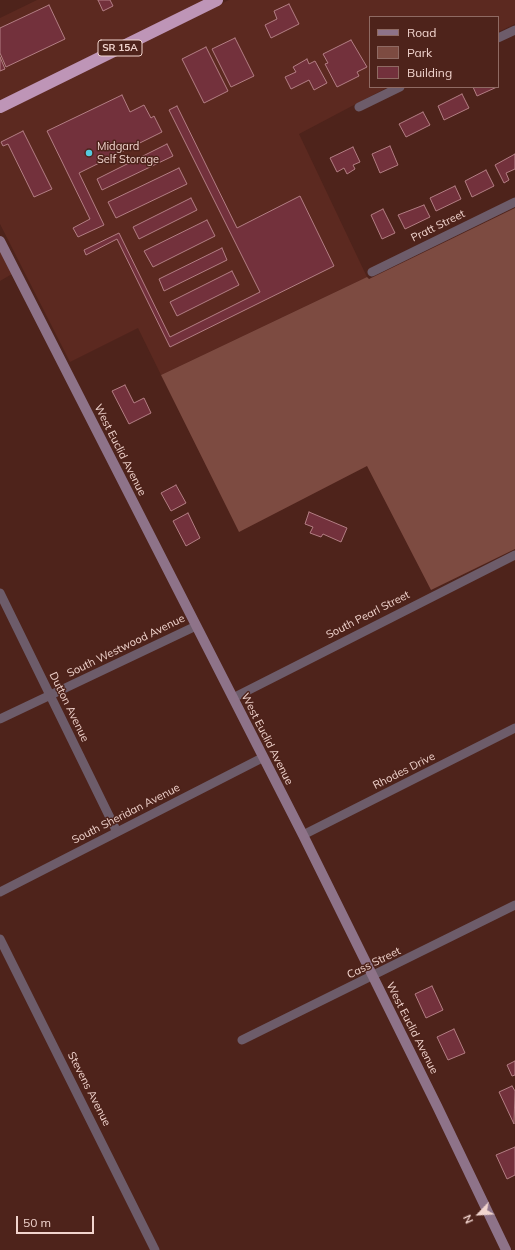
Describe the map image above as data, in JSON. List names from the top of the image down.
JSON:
{
  "streets": {
    "highway": ["SR 15A"],
    "street": [
      "Pratt Street",
      "West Euclid Avenue",
      "South Pearl Street",
      "South Westwood Avenue",
      "Dutton Avenue",
      "Rhodes Drive",
      "South Sheridan Avenue",
      "Cass Street",
      "Stevens Avenue"
    ]
  },
  "crossings": [
    ["West Euclid Avenue", "South Pearl Street"],
    ["West Euclid Avenue", "South Westwood Avenue"],
    ["West Euclid Avenue", "Rhodes Drive"],
    ["West Euclid Avenue", "South Sheridan Avenue"],
    ["West Euclid Avenue", "Cass Street"],
    ["South Westwood Avenue", "Dutton Avenue"],
    ["Dutton Avenue", "South Sheridan Avenue"]
  ],
  "places": ["Midgard Self Storage"],
  "legend": ["Road", "Park", "Building"],
  "scale_bar": "50 m",
  "north": "bottom left"
}
